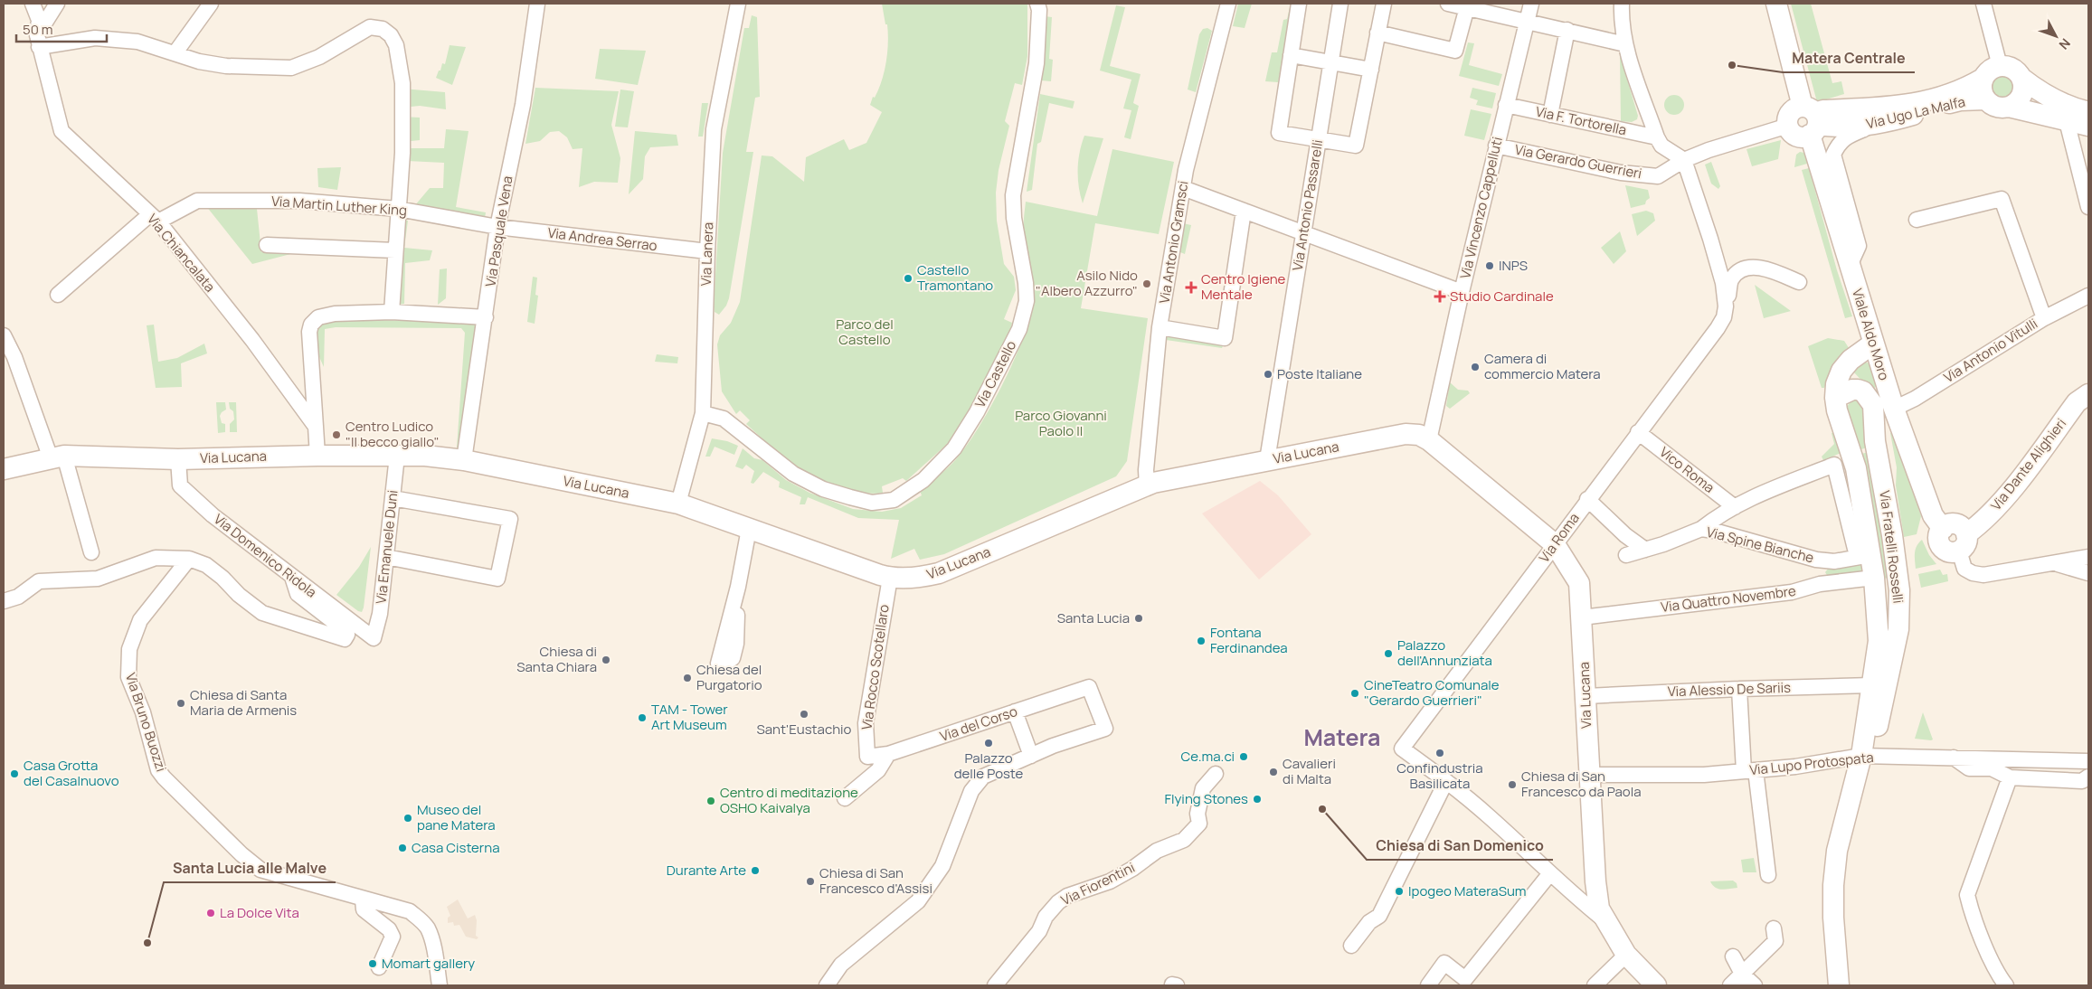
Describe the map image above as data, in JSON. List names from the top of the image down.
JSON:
{
  "streets": {
    "street": [
      "Via Ugo La Malfa",
      "Via F. Tortorella",
      "Via Gerardo Guerrieri",
      "Via Antonio Passarelli",
      "Via Martin Luther King",
      "Via Vincenzo Cappelluti",
      "Via Pasquale Vena",
      "Via Andrea Serrao",
      "Via Antonio Gramsci",
      "Via Chiancalata",
      "Via Lanera",
      "Viale Aldo Moro",
      "Via Antonio Vitulli",
      "Via Castello",
      "Via Lucana",
      "Via Dante Alighieri",
      "Vico Roma",
      "Via Roma",
      "Via Spine Bianche",
      "Via Emanuele Duni",
      "Via Fratelli Rosselli",
      "Via Domenico Ridola",
      "Via Quattro Novembre",
      "Via Rocco Scotellaro",
      "Via Alessio De Sariis",
      "Via Bruno Buozzi",
      "Via del Corso",
      "Via Lupo Protospata",
      "Via Fiorentini"
    ]
  },
  "crossings": [
    ["Via Ugo La Malfa", "Viale Aldo Moro"],
    ["Via F. Tortorella", "Via Vincenzo Cappelluti"],
    ["Via Gerardo Guerrieri", "Via Vincenzo Cappelluti"],
    ["Via Antonio Passarelli", "Via Lucana"],
    ["Via Martin Luther King", "Via Pasquale Vena"],
    ["Via Martin Luther King", "Via Andrea Serrao"],
    ["Via Martin Luther King", "Via Chiancalata"],
    ["Via Vincenzo Cappelluti", "Via Lucana"],
    ["Via Pasquale Vena", "Via Andrea Serrao"],
    ["Via Pasquale Vena", "Via Lucana"],
    ["Via Andrea Serrao", "Via Lanera"],
    ["Via Antonio Gramsci", "Via Lucana"],
    ["Via Lanera", "Via Castello"],
    ["Via Lanera", "Via Lucana"],
    ["Viale Aldo Moro", "Via Antonio Vitulli"],
    ["Viale Aldo Moro", "Via Dante Alighieri"],
    ["Viale Aldo Moro", "Via Fratelli Rosselli"],
    ["Via Lucana", "Via Roma"],
    ["Via Lucana", "Via Emanuele Duni"],
    ["Via Lucana", "Via Domenico Ridola"],
    ["Via Lucana", "Via Quattro Novembre"],
    ["Via Lucana", "Via Rocco Scotellaro"],
    ["Via Lucana", "Via Alessio De Sariis"],
    ["Via Lucana", "Via Lupo Protospata"],
    ["Vico Roma", "Via Roma"],
    ["Via Spine Bianche", "Via Fratelli Rosselli"],
    ["Via Emanuele Duni", "Via Domenico Ridola"],
    ["Via Fratelli Rosselli", "Via Quattro Novembre"],
    ["Via Fratelli Rosselli", "Via Alessio De Sariis"],
    ["Via Fratelli Rosselli", "Via Lupo Protospata"],
    ["Via Rocco Scotellaro", "Via del Corso"]
  ],
  "districts": ["Matera"],
  "parks": ["Parco del Castello", "Parco Giovanni Paolo II"],
  "places": {
    "other": [
      "Matera Centrale",
      "INPS",
      "Castello Tramontano",
      "Asilo Nido \"Albero Azzurro\"",
      "Camera di commercio Matera",
      "Poste Italiane",
      "Centro Ludico \"Il becco giallo\"",
      "Santa Lucia",
      "Fontana Ferdinandea",
      "Palazzo dell'Annunziata",
      "Chiesa di Santa Chiara",
      "Chiesa del Purgatorio",
      "CineTeatro Comunale \"Gerardo Guerrieri\"",
      "Chiesa di Santa Maria de Armenis",
      "Sant'Eustachio",
      "TAM - Tower Art Museum",
      "Palazzo delle Poste",
      "Confindustria Basilicata",
      "Ce.ma.ci",
      "Cavalieri di Malta",
      "Casa Grotta del Casalnuovo",
      "Chiesa di San Francesco da Paola",
      "Flying Stones",
      "Centro di meditazione OSHO Kaivalya",
      "Chiesa di San Domenico",
      "Museo del pane Matera",
      "Casa Cisterna",
      "Durante Arte",
      "Chiesa di San Francesco d'Assisi",
      "Ipogeo MateraSum",
      "La Dolce Vita",
      "Santa Lucia alle Malve",
      "Momart gallery"
    ],
    "health": ["Centro Igiene Mentale", "Studio Cardinale"]
  },
  "scale_bar": "50 m",
  "north": "bottom right"
}
